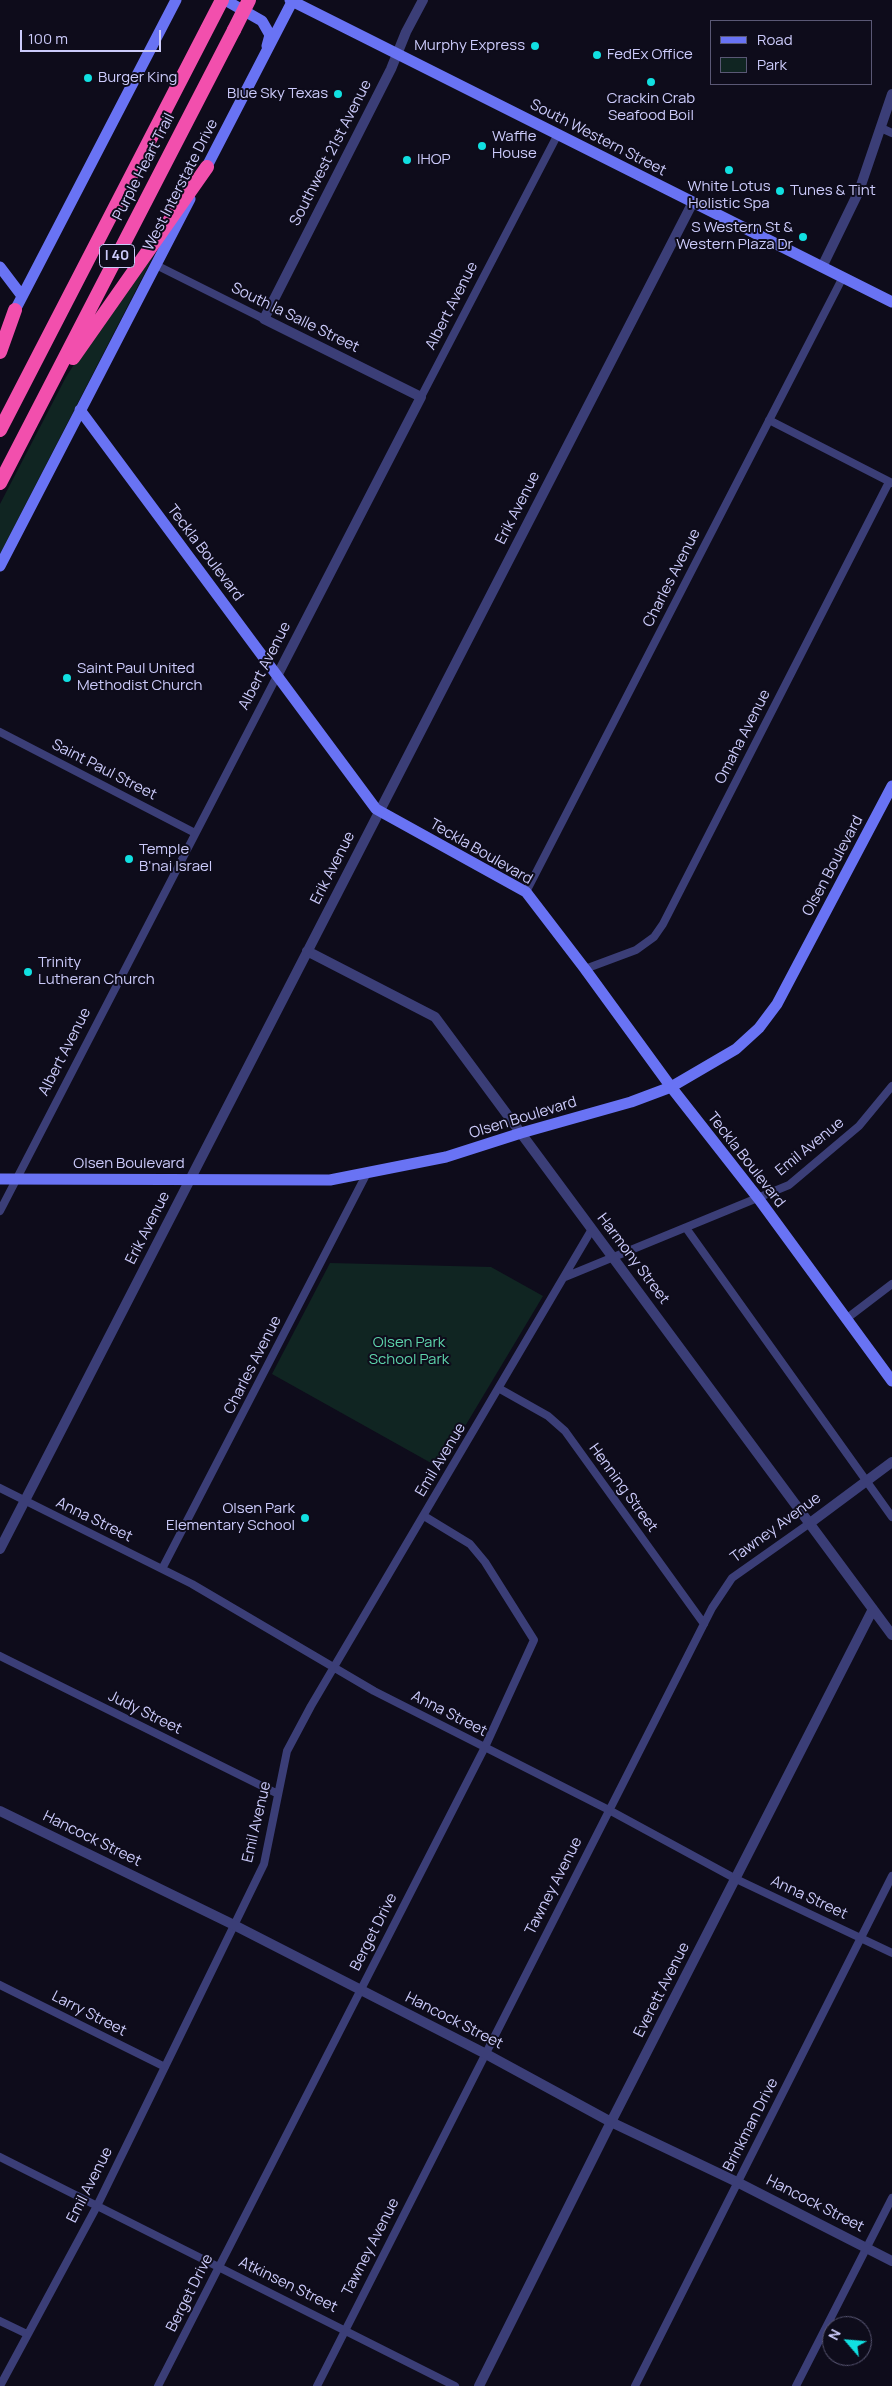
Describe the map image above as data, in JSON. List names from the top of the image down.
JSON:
{
  "streets": {
    "highway": ["Purple Heart Trail", "I 40"],
    "main road": [
      "South Western Street",
      "West Interstate Drive",
      "Teckla Boulevard",
      "Olsen Boulevard"
    ],
    "street": [
      "Southwest 21st Avenue",
      "Albert Avenue",
      "South la Salle Street",
      "Erik Avenue",
      "Charles Avenue",
      "Omaha Avenue",
      "Saint Paul Street",
      "Emil Avenue",
      "Harmony Street",
      "Henning Street",
      "Anna Street",
      "Tawney Avenue",
      "Judy Street",
      "Hancock Street",
      "Berget Drive",
      "Everett Avenue",
      "Larry Street",
      "Brinkman Drive",
      "Atkinsen Street"
    ]
  },
  "crossings": [
    ["South Western Street", "Southwest 21st Avenue"],
    ["South Western Street", "West Interstate Drive"],
    ["South Western Street", "Albert Avenue"],
    ["South Western Street", "Erik Avenue"],
    ["South Western Street", "Charles Avenue"],
    ["Southwest 21st Avenue", "South la Salle Street"],
    ["West Interstate Drive", "South la Salle Street"],
    ["West Interstate Drive", "Teckla Boulevard"],
    ["Albert Avenue", "South la Salle Street"],
    ["Albert Avenue", "Teckla Boulevard"],
    ["Albert Avenue", "Saint Paul Street"],
    ["Albert Avenue", "Olsen Boulevard"],
    ["Erik Avenue", "Teckla Boulevard"],
    ["Erik Avenue", "Olsen Boulevard"],
    ["Erik Avenue", "Harmony Street"],
    ["Erik Avenue", "Anna Street"],
    ["Teckla Boulevard", "Charles Avenue"],
    ["Teckla Boulevard", "Omaha Avenue"],
    ["Teckla Boulevard", "Olsen Boulevard"],
    ["Teckla Boulevard", "Emil Avenue"],
    ["Charles Avenue", "Olsen Boulevard"],
    ["Charles Avenue", "Anna Street"],
    ["Olsen Boulevard", "Harmony Street"],
    ["Emil Avenue", "Harmony Street"],
    ["Emil Avenue", "Henning Street"],
    ["Emil Avenue", "Anna Street"],
    ["Emil Avenue", "Judy Street"],
    ["Emil Avenue", "Hancock Street"],
    ["Emil Avenue", "Berget Drive"],
    ["Emil Avenue", "Larry Street"],
    ["Emil Avenue", "Atkinsen Street"],
    ["Harmony Street", "Tawney Avenue"],
    ["Harmony Street", "Everett Avenue"],
    ["Henning Street", "Tawney Avenue"],
    ["Anna Street", "Tawney Avenue"],
    ["Anna Street", "Berget Drive"],
    ["Anna Street", "Everett Avenue"],
    ["Anna Street", "Brinkman Drive"],
    ["Tawney Avenue", "Hancock Street"],
    ["Tawney Avenue", "Atkinsen Street"],
    ["Hancock Street", "Berget Drive"],
    ["Hancock Street", "Everett Avenue"],
    ["Hancock Street", "Brinkman Drive"],
    ["Berget Drive", "Atkinsen Street"]
  ],
  "parks": ["Olsen Park School Park"],
  "places": [
    "Murphy Express",
    "FedEx Office",
    "Burger King",
    "Crackin Crab Seafood Boil",
    "Blue Sky Texas",
    "Waffle House",
    "IHOP",
    "White Lotus Holistic Spa",
    "Tunes & Tint",
    "S Western St & Western Plaza Dr",
    "Saint Paul United Methodist Church",
    "Temple B'nai Israel",
    "Trinity Lutheran Church",
    "Olsen Park Elementary School"
  ],
  "legend": ["Road", "Park"],
  "scale_bar": "100 m",
  "north": "top left"
}
